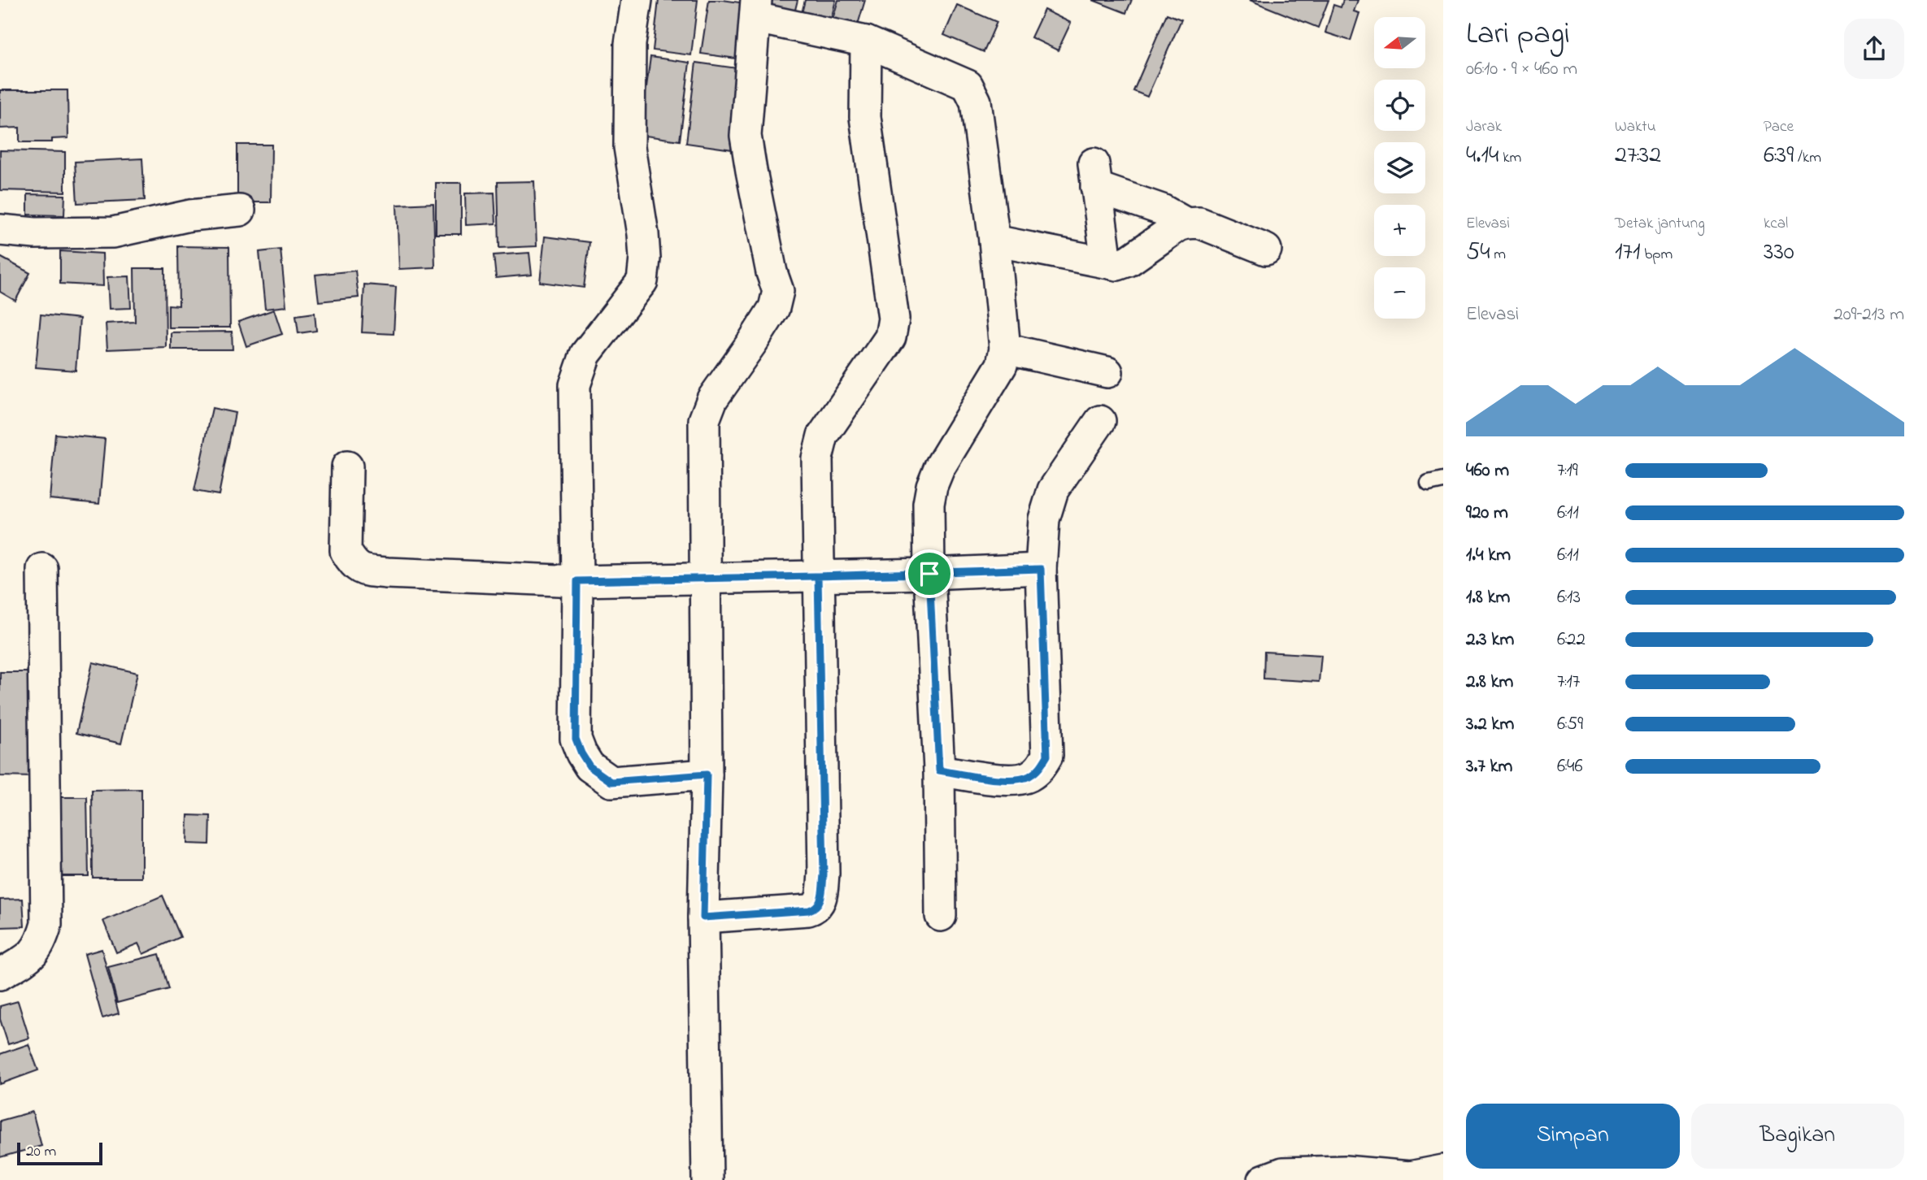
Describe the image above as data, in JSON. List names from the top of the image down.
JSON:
{
  "scale_bar": "20 m",
  "north": "left",
  "page": {
    "heading": ["Lari pagi", "06:10 · 9 × 460 m"],
    "map_buttons": ["+", "−"],
    "stats": [
      ["Jarak", "4.14 km"],
      ["Waktu", "27:32"],
      ["Pace", "6:39 /km"],
      ["Elevasi", "54 m"],
      ["Detak jantung", "171 bpm"],
      ["kcal", "330"]
    ],
    "chart": ["Elevasi", "209–213 m"],
    "list": [
      {
        "name": "460 m",
        "note": "7:19"
      },
      {
        "name": "920 m",
        "note": "6:11"
      },
      {
        "name": "1.4 km",
        "note": "6:11"
      },
      {
        "name": "1.8 km",
        "note": "6:13"
      },
      {
        "name": "2.3 km",
        "note": "6:22"
      },
      {
        "name": "2.8 km",
        "note": "7:17"
      },
      {
        "name": "3.2 km",
        "note": "6:59"
      },
      {
        "name": "3.7 km",
        "note": "6:46"
      }
    ],
    "buttons": ["Simpan", "Bagikan"],
    "scale": "20 m"
  }
}
